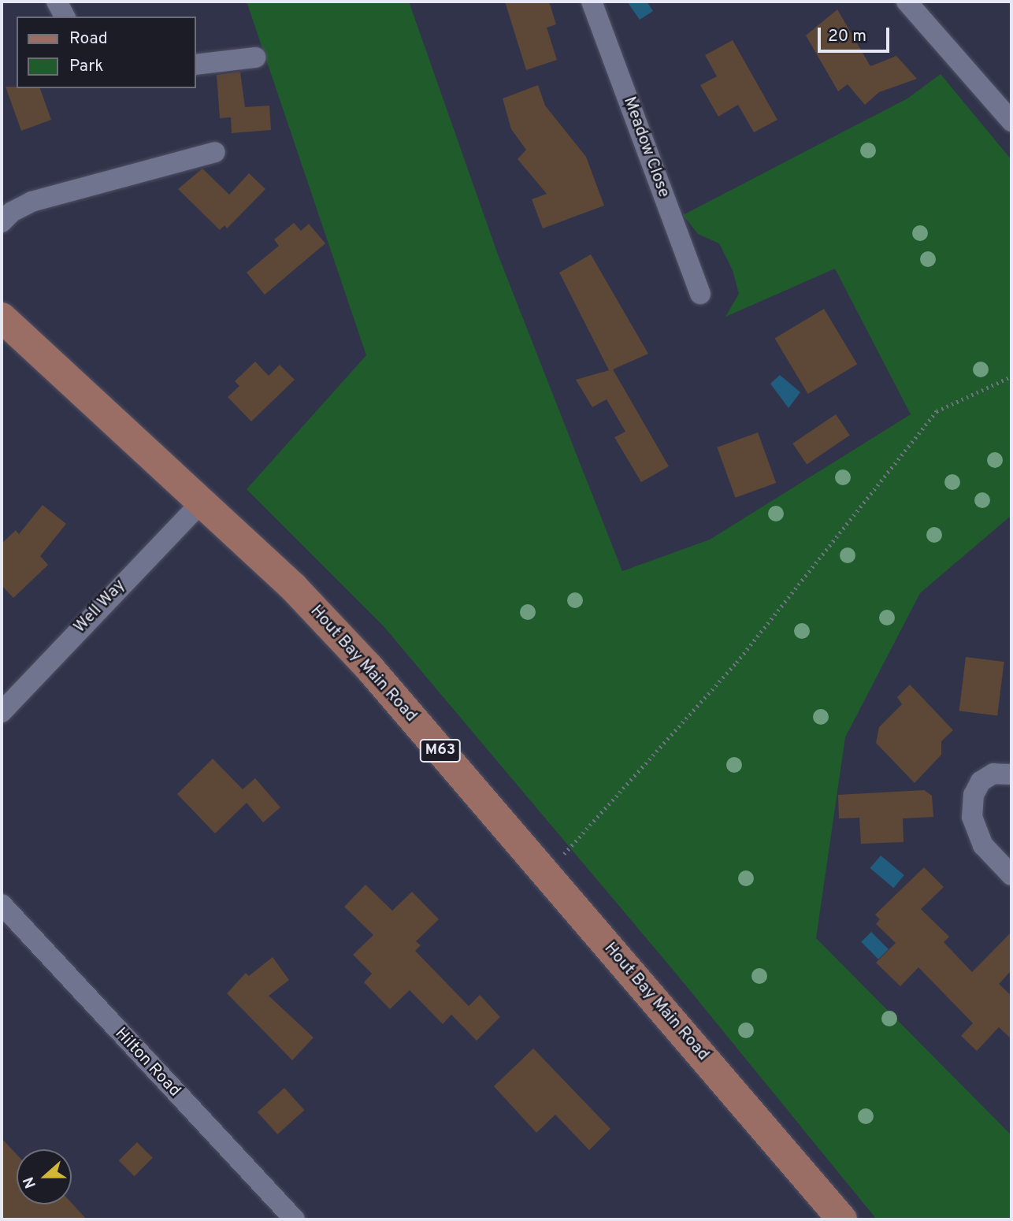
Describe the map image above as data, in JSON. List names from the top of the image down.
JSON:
{
  "streets": {
    "main road": ["Hout Bay Main Road", "M63"],
    "street": ["Meadow Close", "Well Way", "Hilton Road"]
  },
  "crossings": [
    ["Well Way", "Hout Bay Main Road"]
  ],
  "legend": ["Road", "Park"],
  "scale_bar": "20 m",
  "north": "left"
}
